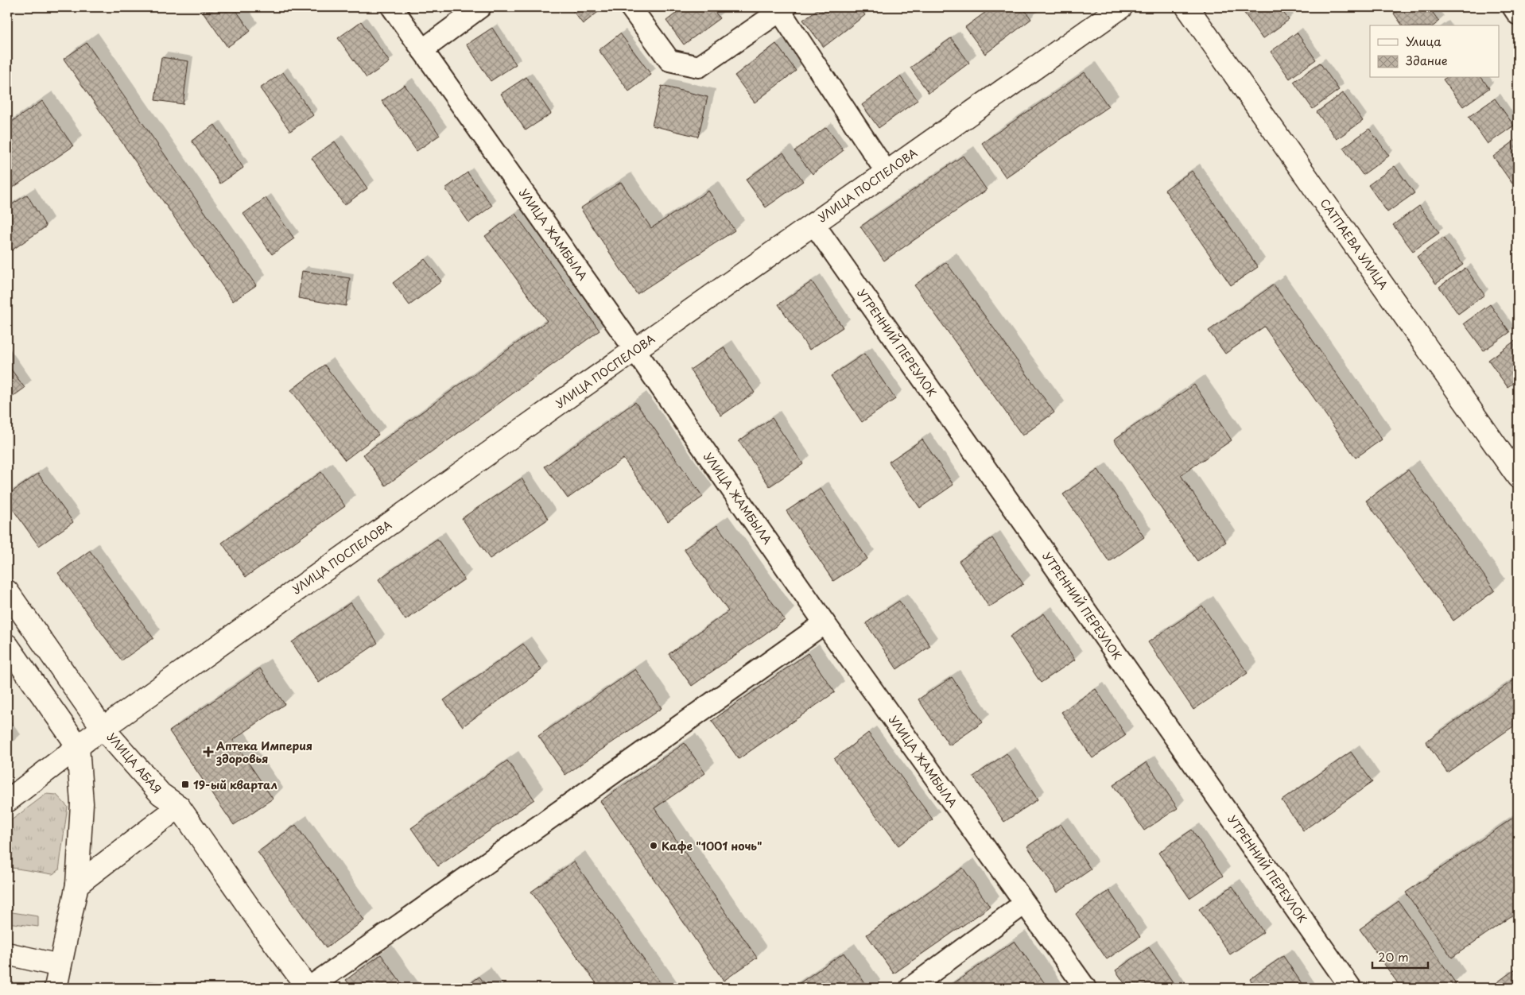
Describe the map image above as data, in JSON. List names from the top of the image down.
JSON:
{
  "streets": {
    "street": [
      "УЛИЦА ПОСПЕЛОВА",
      "УЛИЦА ЖАМБЫЛА",
      "САТПАЕВА УЛИЦА",
      "УТРЕННИЙ ПЕРЕУЛОК",
      "УЛИЦА АБАЯ"
    ]
  },
  "crossings": [
    ["УЛИЦА ПОСПЕЛОВА", "УЛИЦА ЖАМБЫЛА"],
    ["УЛИЦА ПОСПЕЛОВА", "УТРЕННИЙ ПЕРЕУЛОК"],
    ["УЛИЦА ПОСПЕЛОВА", "УЛИЦА АБАЯ"]
  ],
  "places": {
    "health": ["Аптека Империя здоровья"],
    "transit": ["19-ый квартал"],
    "other": ["Кафе \"1001 ночь\""]
  },
  "legend": ["Улица", "Здание"],
  "scale_bar": "20 m"
}
